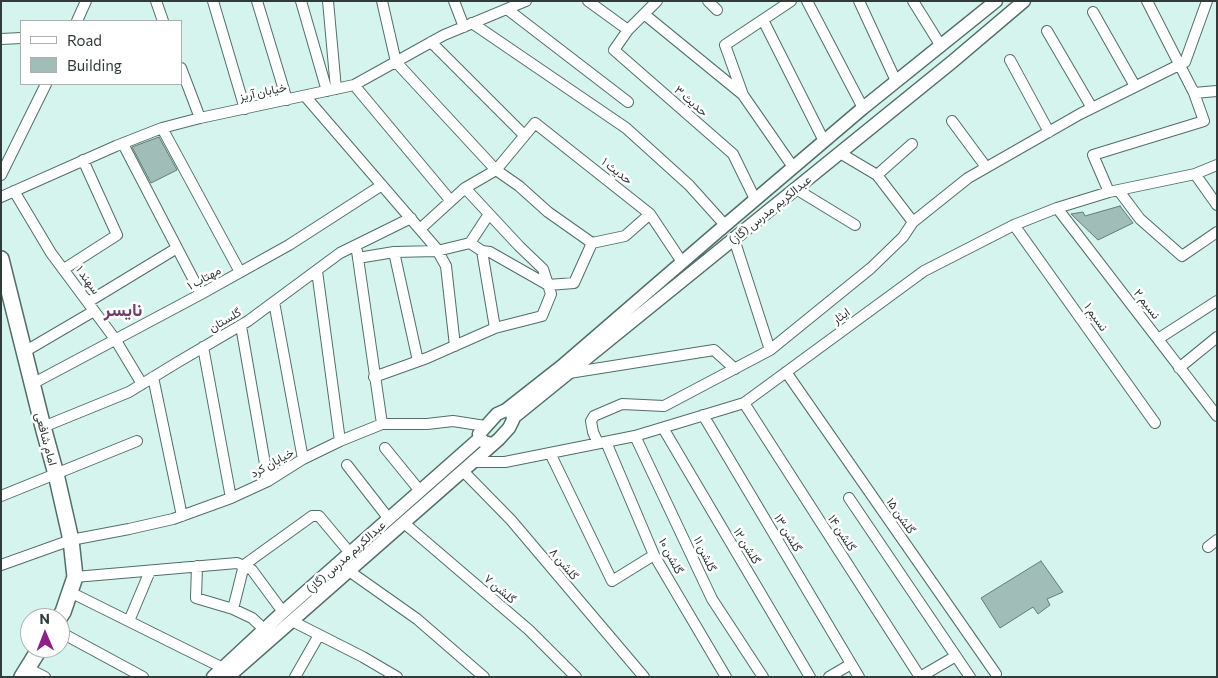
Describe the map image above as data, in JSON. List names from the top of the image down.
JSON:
{
  "streets": {
    "main road": ["امام شافعی"],
    "street": [
      "خیابان آریز",
      "حدیث ۳",
      "حدیث ۱",
      "عبدالکریم مدرس (گاز)",
      "مهتاب ۱",
      "سهند ۱",
      "نسیم ۲",
      "ایثار",
      "نسیم ۱",
      "گلستان",
      "خیابان کرد",
      "گلشن ۱۵",
      "گلشن ۱۳",
      "گلشن ۱۴",
      "گلشن ۱۲",
      "گلشن ۱۱",
      "گلشن ۱۰",
      "گلشن ۸",
      "گلشن ۷"
    ]
  },
  "crossings": [
    ["خیابان آریز", "سهند ۱"],
    ["حدیث ۳", "عبدالکریم مدرس (گاز)"],
    ["حدیث ۱", "عبدالکریم مدرس (گاز)"],
    ["عبدالکریم مدرس (گاز)", "ایثار"],
    ["عبدالکریم مدرس (گاز)", "گلشن ۸"],
    ["عبدالکریم مدرس (گاز)", "گلشن ۷"],
    ["مهتاب ۱", "سهند ۱"],
    ["مهتاب ۱", "امام شافعی"],
    ["سهند ۱", "گلستان"],
    ["نسیم ۲", "ایثار"],
    ["ایثار", "نسیم ۱"],
    ["ایثار", "گلشن ۱۵"],
    ["ایثار", "گلشن ۱۳"],
    ["ایثار", "گلشن ۱۴"],
    ["ایثار", "گلشن ۱۲"],
    ["ایثار", "گلشن ۱۱"],
    ["ایثار", "گلشن ۱۰"],
    ["گلستان", "امام شافعی"],
    ["امام شافعی", "خیابان کرد"]
  ],
  "districts": ["نایسر"],
  "legend": ["Road", "Building"],
  "north": "top"
}
